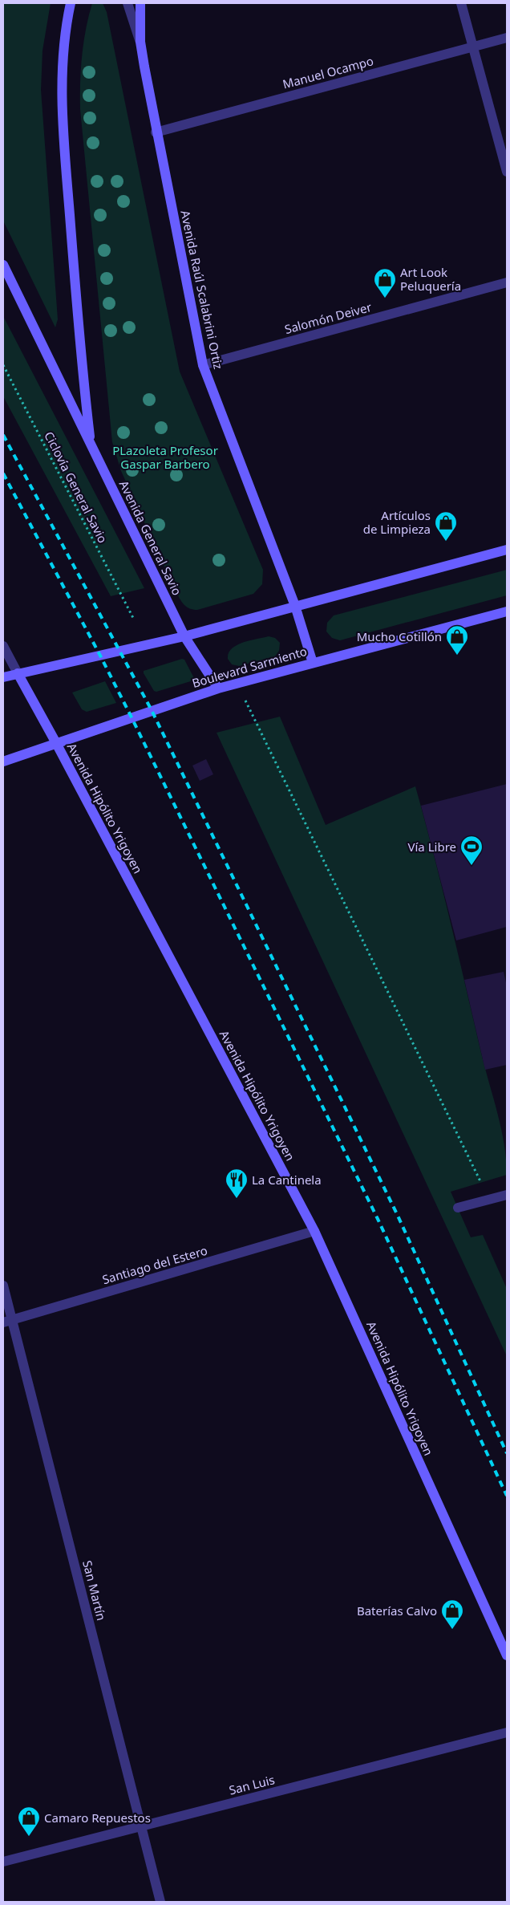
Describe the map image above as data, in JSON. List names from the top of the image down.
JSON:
{
  "streets": {
    "main road": [
      "Avenida Raúl Scalabrini Ortiz",
      "Avenida General Savio",
      "Boulevard Sarmiento",
      "Avenida Hipólito Yrigoyen"
    ],
    "street": [
      "Manuel Ocampo",
      "Salomón Deiver",
      "Santiago del Estero",
      "San Martín",
      "San Luis"
    ],
    "path": ["Ciclovía General Savio"]
  },
  "crossings": [
    ["Manuel Ocampo", "Avenida Raúl Scalabrini Ortiz"],
    ["Avenida Raúl Scalabrini Ortiz", "Salomón Deiver"],
    ["Avenida Raúl Scalabrini Ortiz", "Boulevard Sarmiento"],
    ["Avenida General Savio", "Boulevard Sarmiento"],
    ["Boulevard Sarmiento", "Avenida Hipólito Yrigoyen"],
    ["Avenida Hipólito Yrigoyen", "Santiago del Estero"],
    ["Santiago del Estero", "San Martín"],
    ["San Martín", "San Luis"]
  ],
  "parks": ["PLazoleta Profesor Gaspar Barbero"],
  "places": {
    "shop": [
      "Art Look Peluquería",
      "Artículos de Limpieza",
      "Mucho Cotillón",
      "Baterías Calvo",
      "Camaro Repuestos"
    ],
    "sports": ["Vía Libre"],
    "restaurant": ["La Cantinela"]
  }
}
